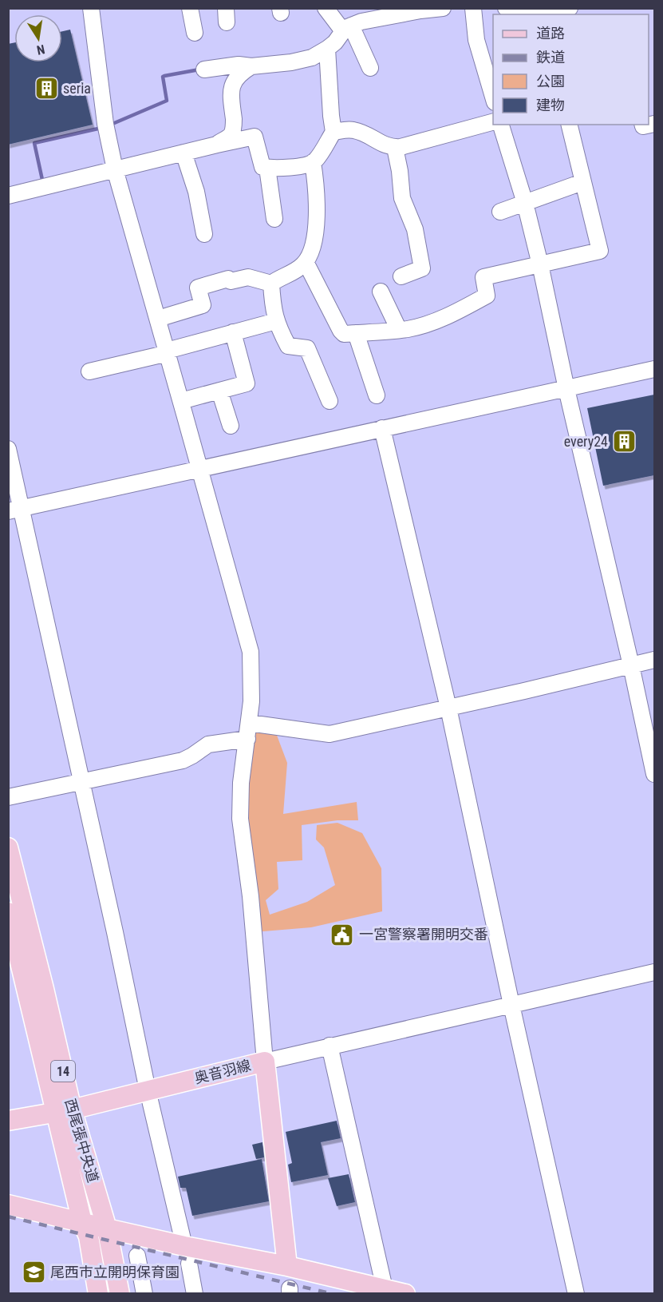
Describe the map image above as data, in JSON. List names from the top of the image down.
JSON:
{
  "streets": {
    "main road": ["14", "奥音羽線", "西尾張中央道"]
  },
  "crossings": [
    ["奥音羽線", "西尾張中央道"]
  ],
  "places": {
    "building": ["seria", "every24"],
    "public building": ["一宮警察署開明交番"],
    "school or university": ["尾西市立開明保育園"]
  },
  "legend": [
    "道路",
    "鉄道",
    "公園",
    "建物"
  ],
  "north": "bottom"
}
